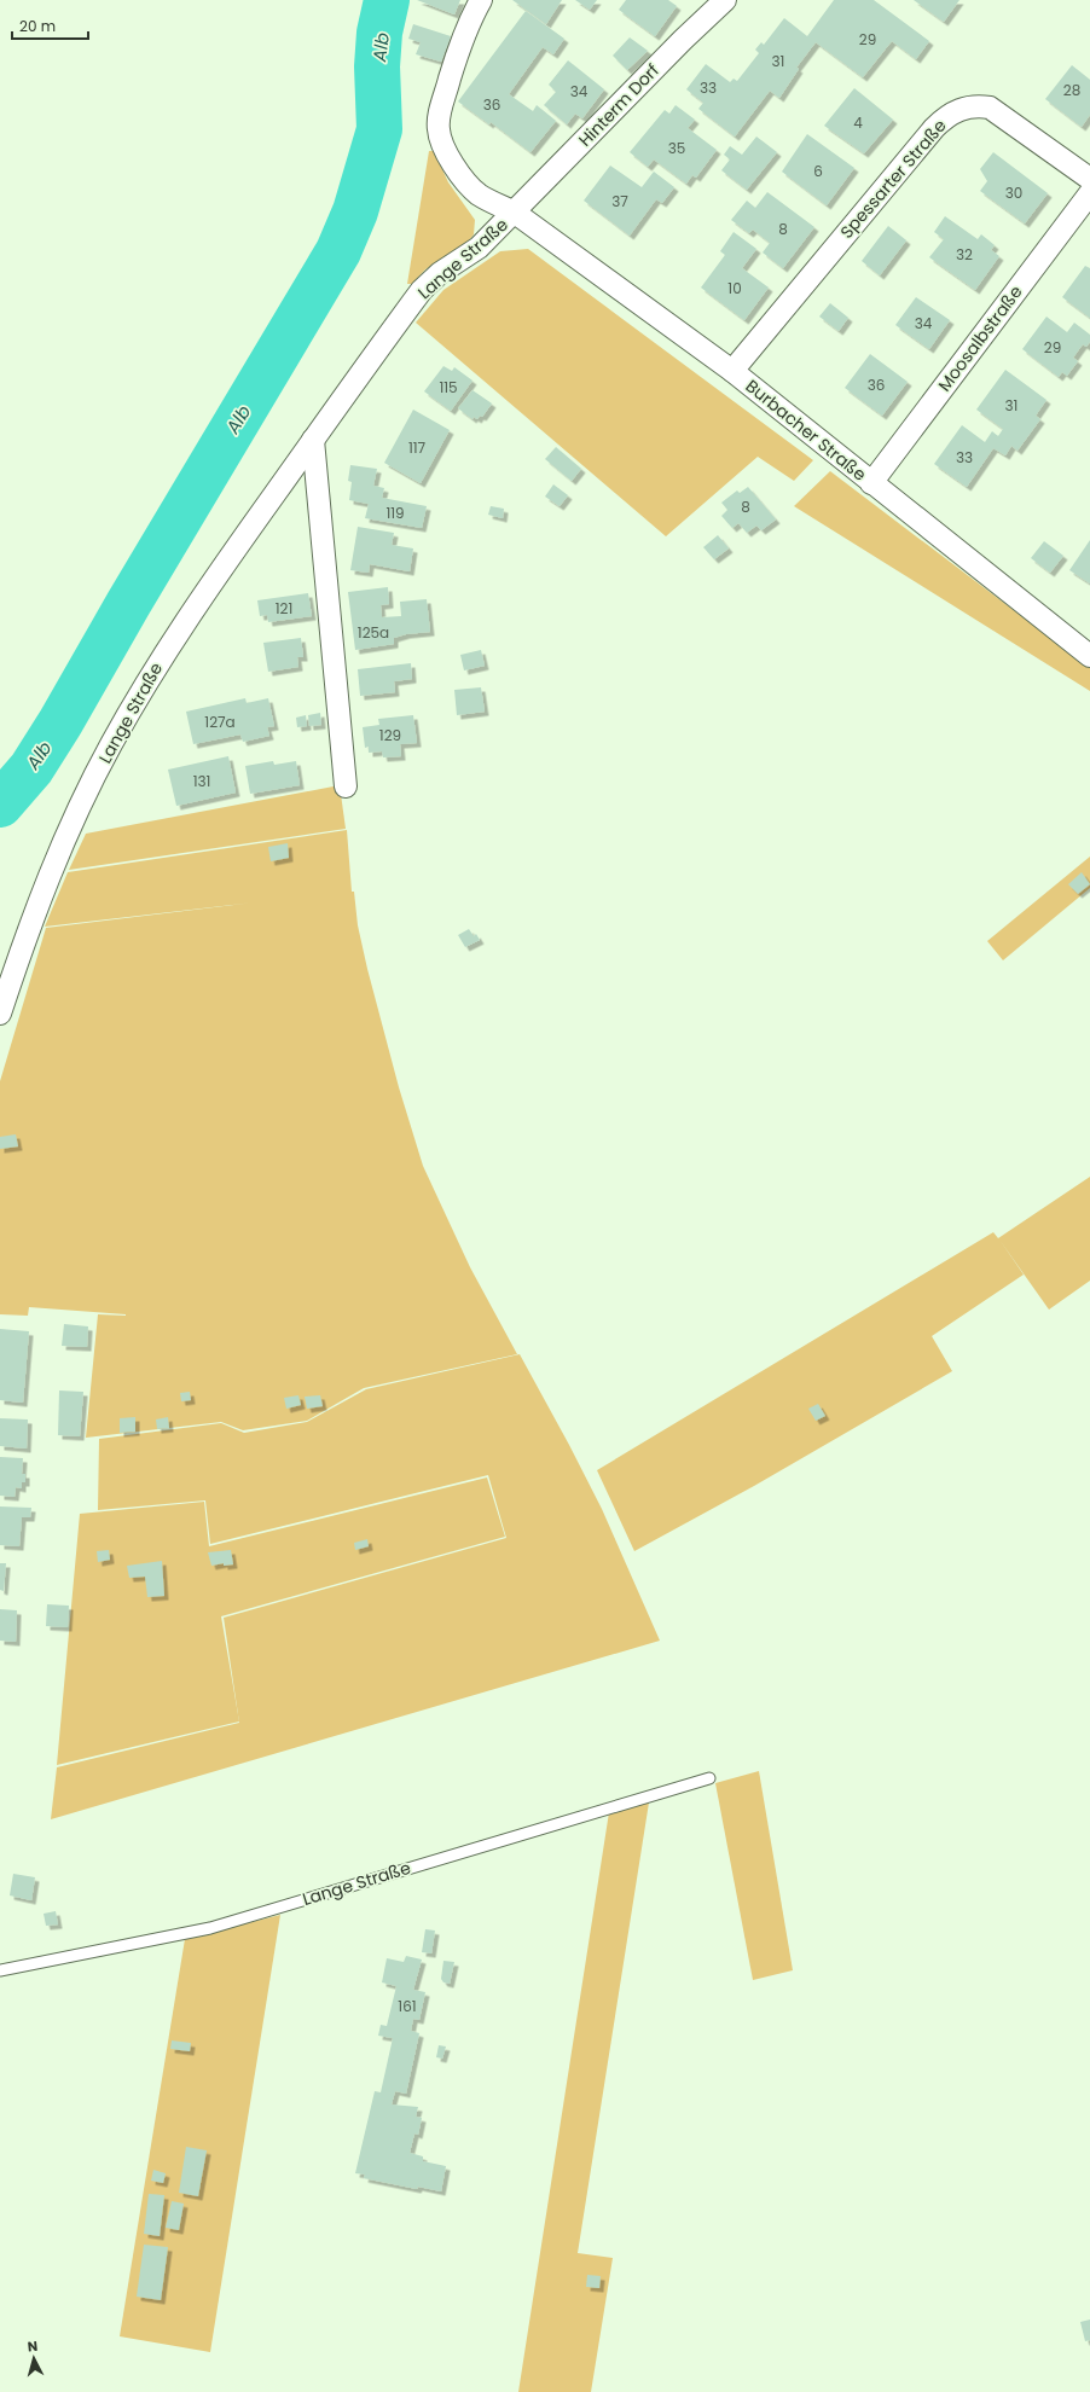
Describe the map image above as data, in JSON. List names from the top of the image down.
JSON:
{
  "streets": {
    "street": [
      "Hinterm Dorf",
      "Spessarter Straße",
      "Lange Straße",
      "Moosalbstraße",
      "Burbacher Straße"
    ]
  },
  "crossings": [
    ["Hinterm Dorf", "Lange Straße"],
    ["Hinterm Dorf", "Burbacher Straße"],
    ["Spessarter Straße", "Burbacher Straße"],
    ["Lange Straße", "Burbacher Straße"],
    ["Moosalbstraße", "Burbacher Straße"]
  ],
  "water": ["Alb"],
  "house_numbers": [
    "29",
    "31",
    "33",
    "28",
    "34",
    "36",
    "4",
    "35",
    "6",
    "30",
    "37",
    "8",
    "32",
    "10",
    "34",
    "29",
    "36",
    "115",
    "31",
    "117",
    "33",
    "8",
    "119",
    "121",
    "125a",
    "127a",
    "129",
    "131",
    "161"
  ],
  "scale_bar": "20 m",
  "north": "top"
}
